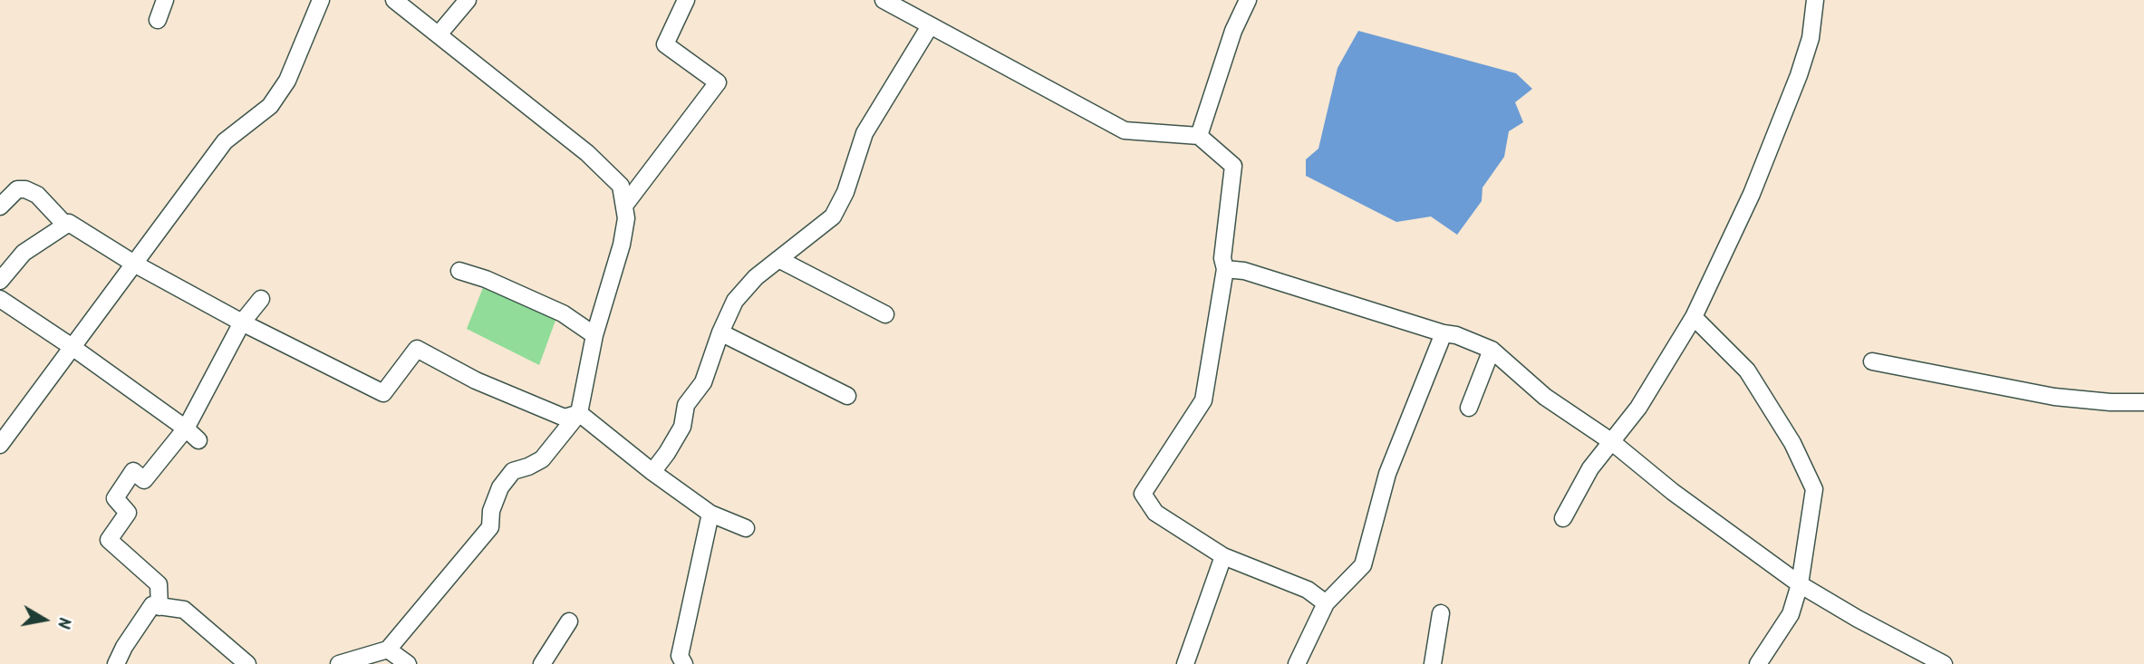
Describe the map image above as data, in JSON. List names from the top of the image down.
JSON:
{
  "north": "right"
}
